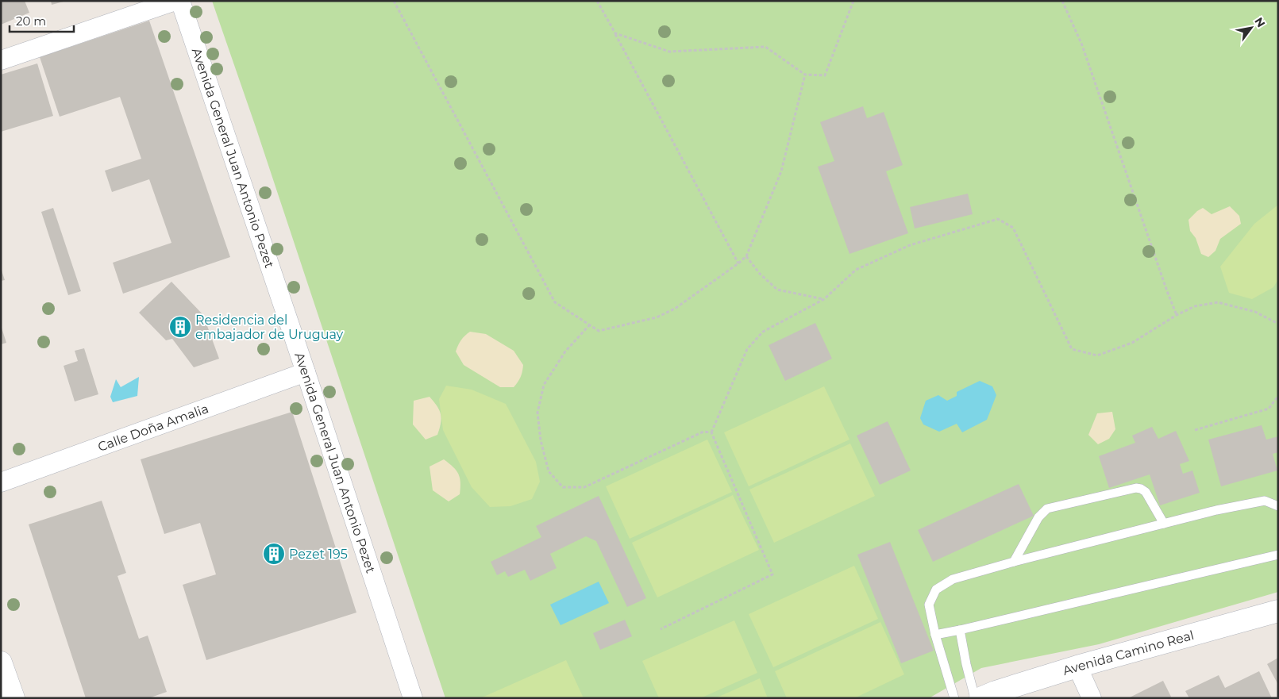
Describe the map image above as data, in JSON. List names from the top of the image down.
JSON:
{
  "streets": {
    "main road": ["Avenida Camino Real"],
    "street": ["Avenida General Juan Antonio Pezet", "Calle Doña Amalia"]
  },
  "crossings": [
    ["Avenida General Juan Antonio Pezet", "Calle Doña Amalia"]
  ],
  "places": {
    "building": ["Residencia del embajador de Uruguay", "Pezet 195"]
  },
  "scale_bar": "20 m",
  "north": "top right"
}
